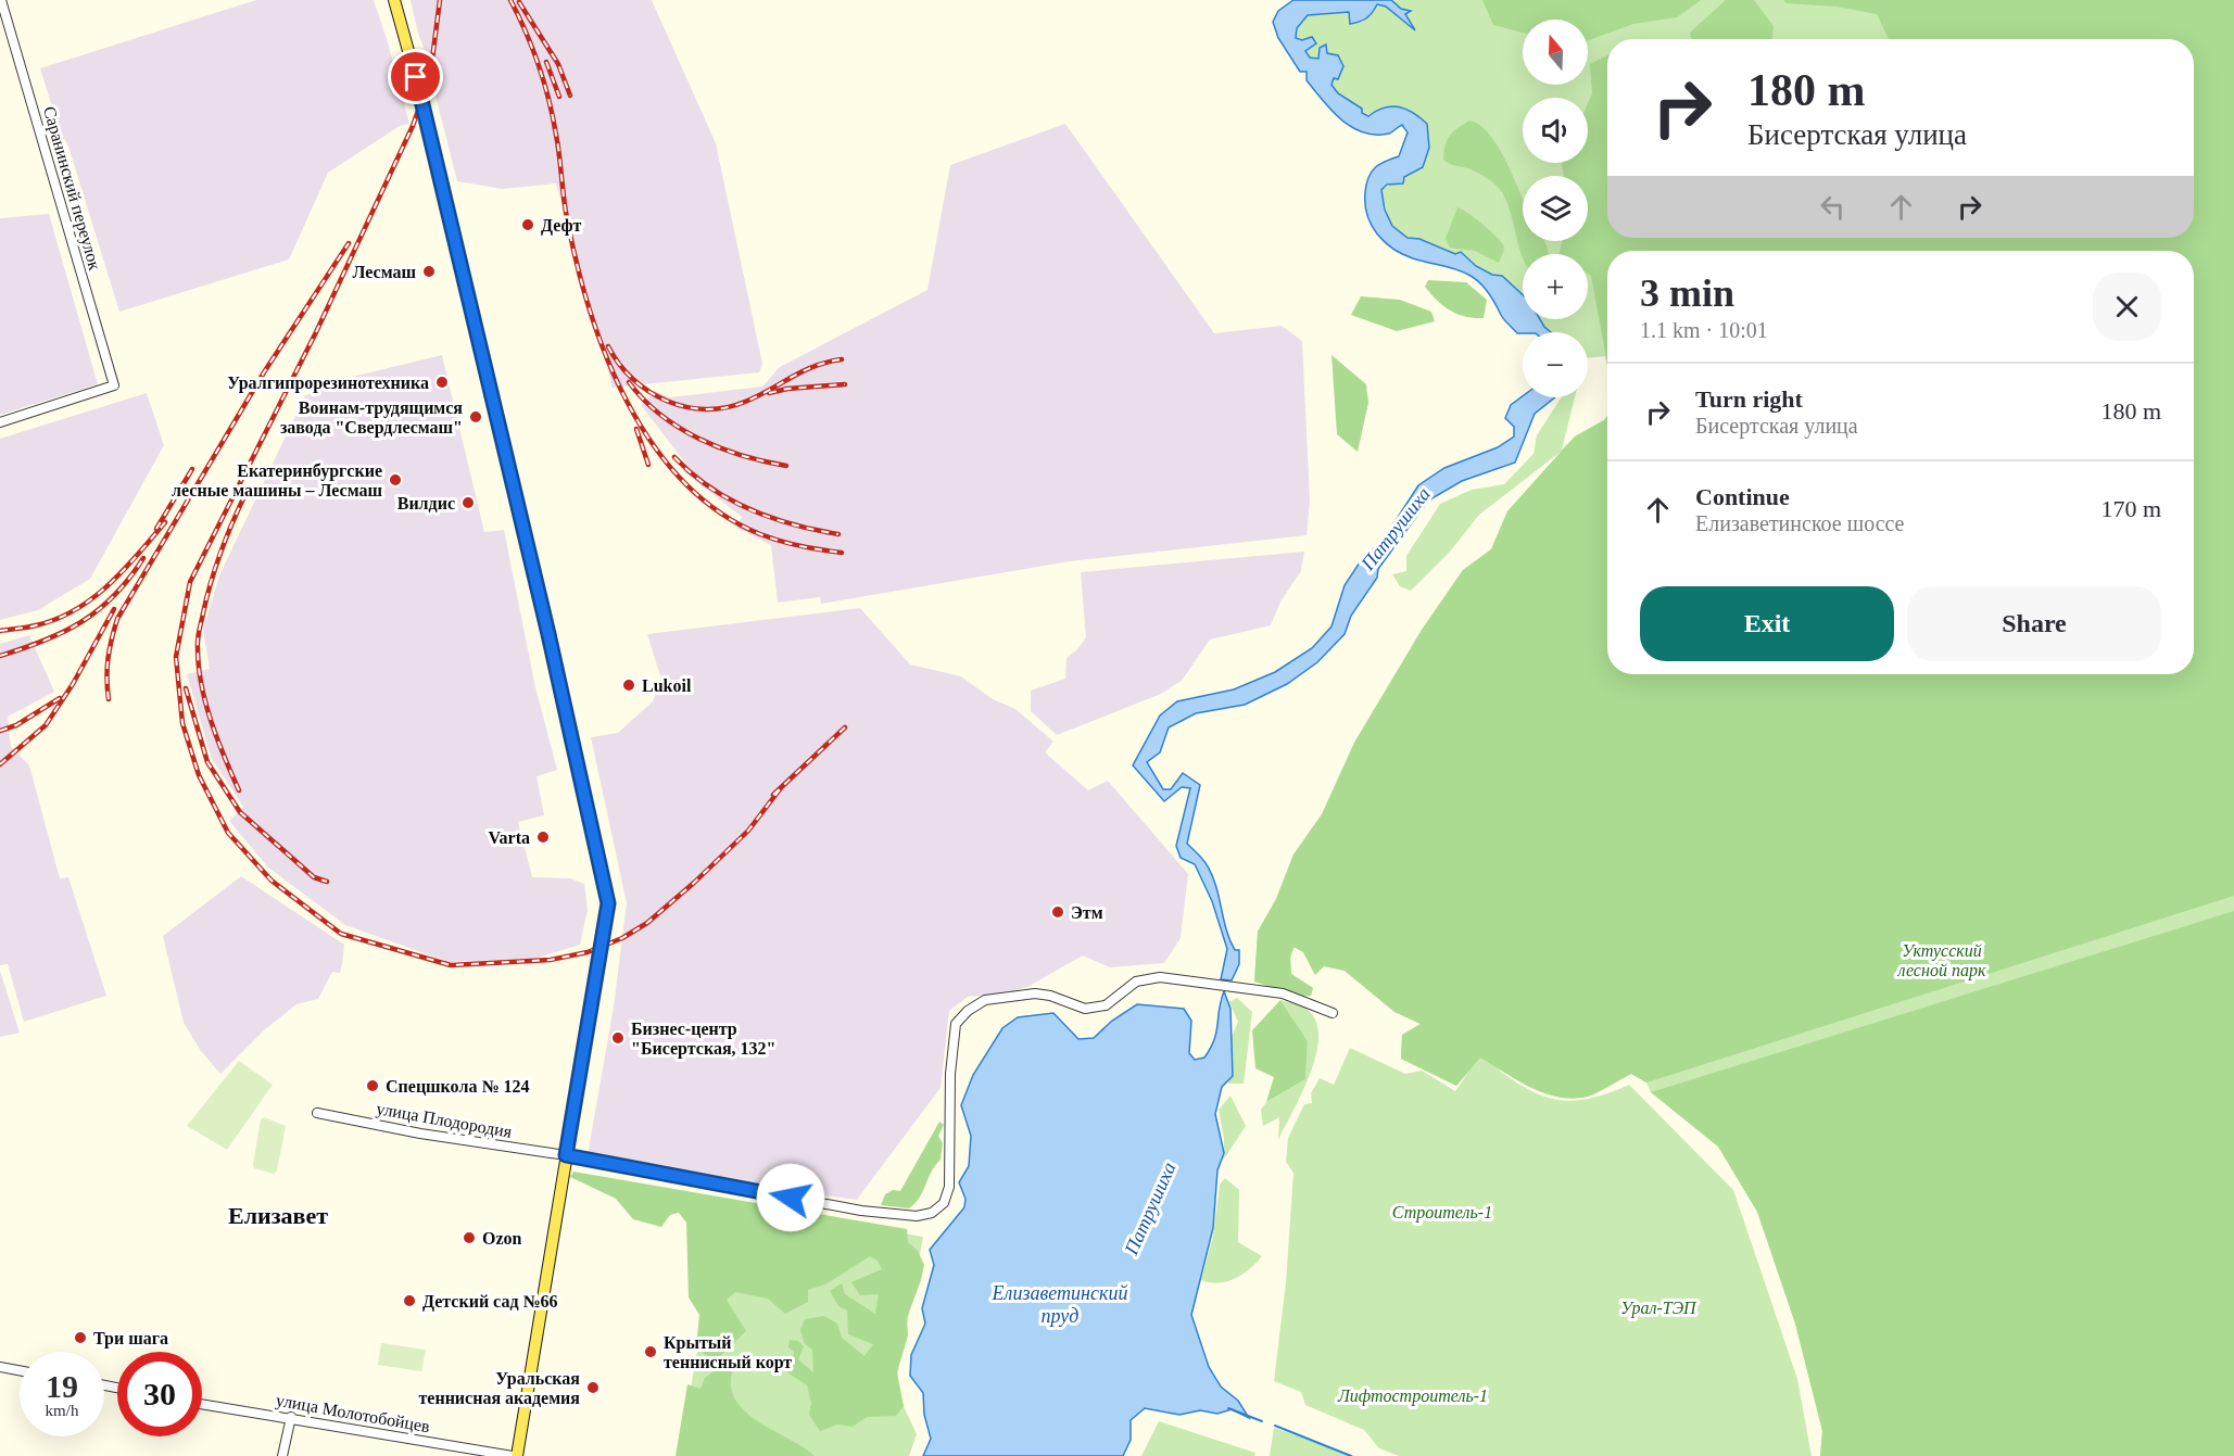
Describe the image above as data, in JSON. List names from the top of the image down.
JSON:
{
  "streets": {
    "street": ["Саранинский переулок", "улица Плодородия", "улица Молотобойцев"]
  },
  "districts": ["Елизавет"],
  "water": ["Патрушиха", "Елизаветинский пруд"],
  "parks": [
    "Уктусский лесной парк",
    "Строитель-1",
    "Урал-ТЭП",
    "Лифтостроитель-1"
  ],
  "places": [
    "Дефт",
    "Лесмаш",
    "Уралгипрорезинотехника",
    "Воинам-трудящимся завода \"Свердлесмаш\"",
    "Екатеринбургские лесные машины – Лесмаш",
    "Вилдис",
    "Lukoil",
    "Varta",
    "Этм",
    "Бизнес-центр \"Бисертская, 132\"",
    "Спецшкола № 124",
    "Ozon",
    "Детский сад №66",
    "Три шага",
    "Крытый теннисный корт",
    "Уральская теннисная академия"
  ],
  "north": "top",
  "page": {
    "map_buttons": ["+", "−"],
    "turn": ["180 m", "Бисертская улица"],
    "heading": ["3 min", "1.1 km · 10:01"],
    "list": [
      {
        "name": "Turn right",
        "note": "Бисертская улица",
        "value": "180 m"
      },
      {
        "name": "Continue",
        "note": "Елизаветинское шоссе",
        "value": "170 m"
      }
    ],
    "buttons": ["Exit", "Share"],
    "speed": "19 km/h",
    "limit": "30"
  }
}
